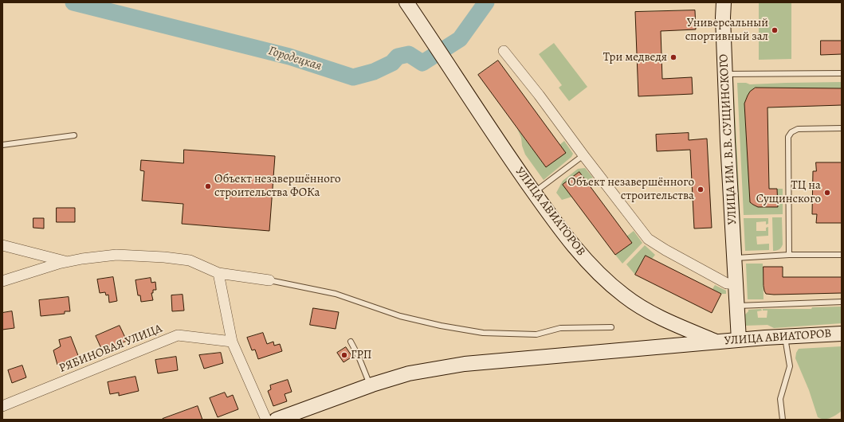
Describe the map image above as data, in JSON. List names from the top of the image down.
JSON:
{
  "streets": {
    "street": ["УЛИЦА ИМ. В.В. СУЩИНСКОГО", "УЛИЦА АВИАТОРОВ", "РЯБИНОВАЯ УЛИЦА"]
  },
  "crossings": [
    ["УЛИЦА ИМ. В.В. СУЩИНСКОГО", "УЛИЦА АВИАТОРОВ"]
  ],
  "water": ["Городецкая"],
  "places": [
    "Универсальный спортивный зал",
    "Три медведя",
    "Объект незавершённого строительства ФОКа",
    "Объект незавершённого строительства",
    "ТЦ на Сущинского",
    "ГРП"
  ]
}
